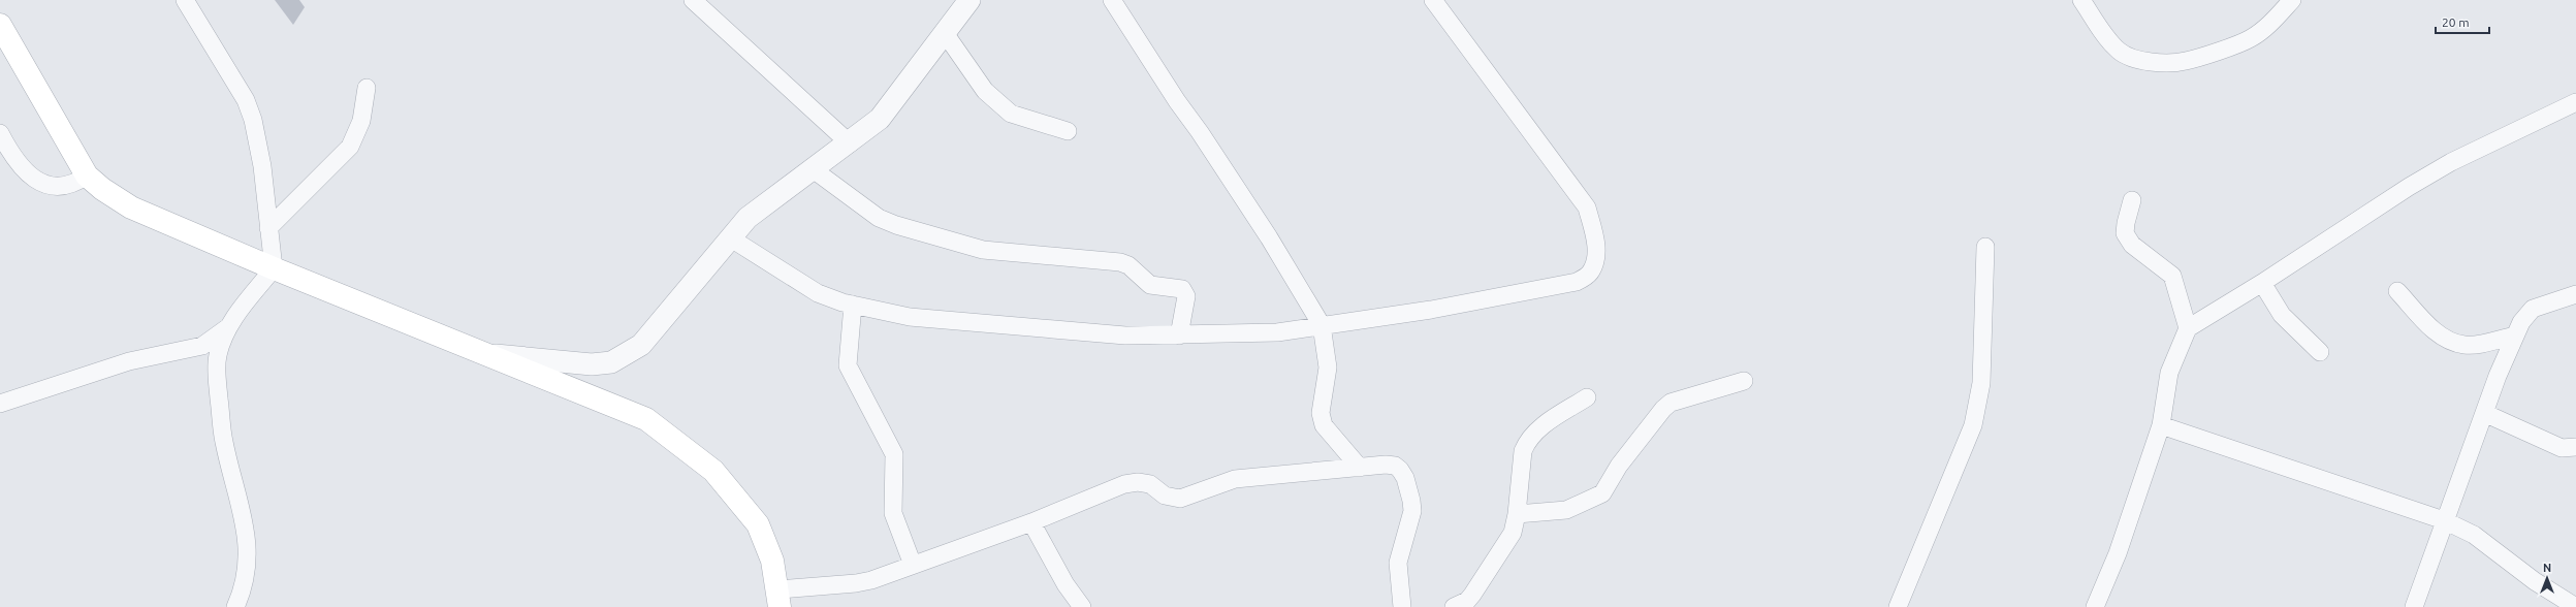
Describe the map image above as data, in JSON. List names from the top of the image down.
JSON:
{
  "scale_bar": "20 m",
  "north": "top"
}
